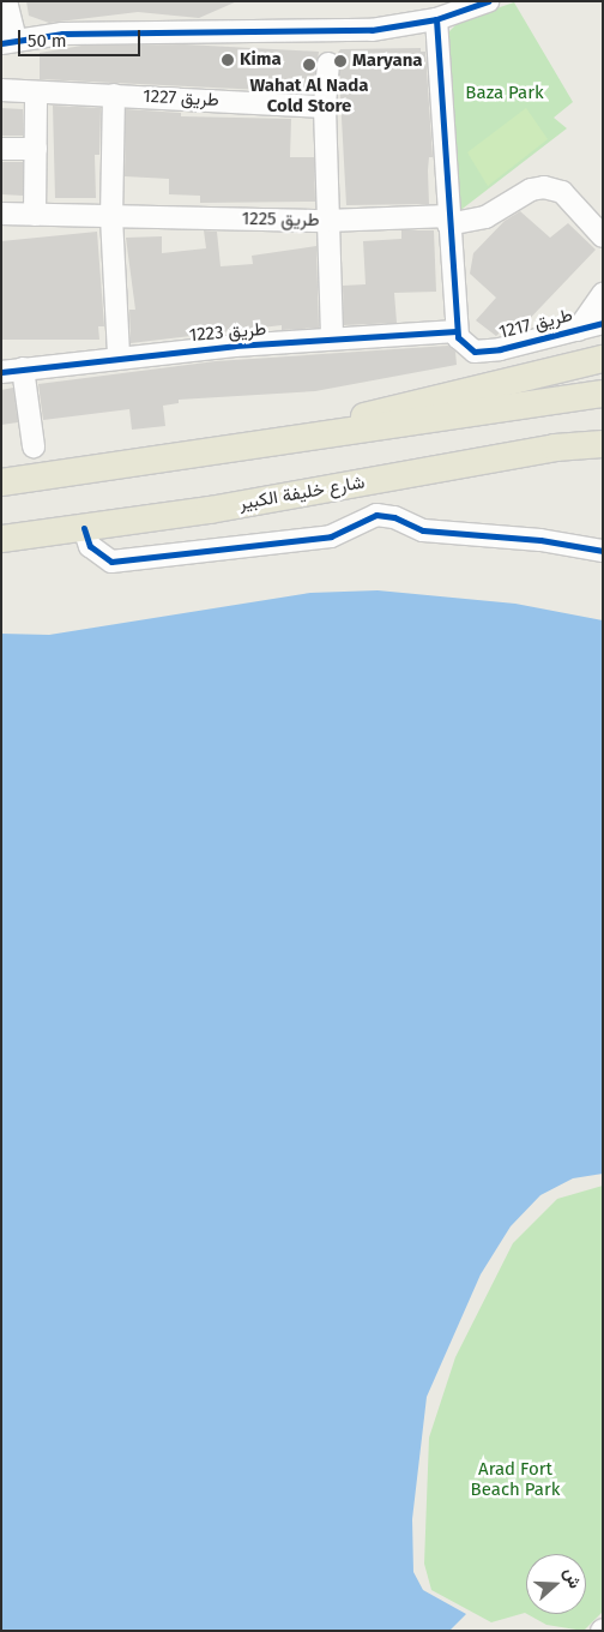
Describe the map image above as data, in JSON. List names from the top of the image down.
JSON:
{
  "streets": {
    "main road": ["شارع خليفة الكبير"],
    "street": [
      "طريق 1227",
      "طريق 1225",
      "طريق 1217",
      "طريق 1223"
    ]
  },
  "crossings": [
    ["طريق 1217", "طريق 1223"]
  ],
  "parks": ["Baza Park", "Arad Fort Beach Park"],
  "places": ["Kima", "Maryana", "Wahat Al Nada Cold Store"],
  "scale_bar": "50 m",
  "north": "right"
}
